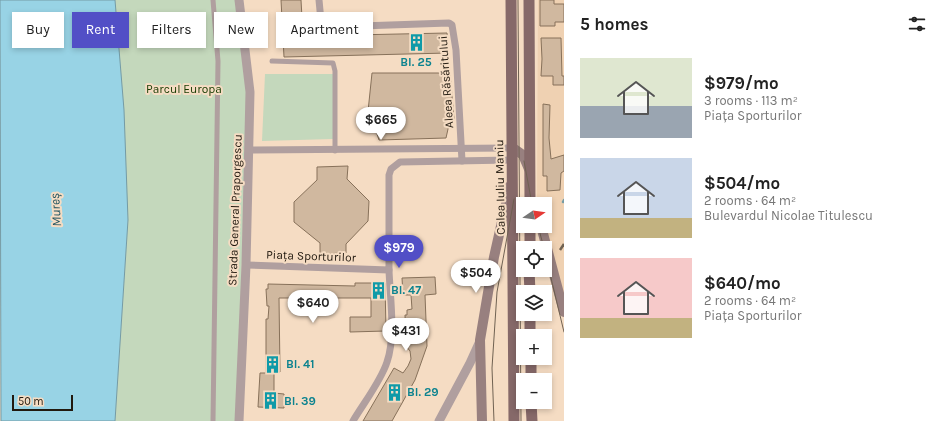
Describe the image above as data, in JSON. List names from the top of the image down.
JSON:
{
  "streets": {
    "main road": ["Calea Iuliu Maniu"],
    "street": ["Aleea Răsăritului", "Strada General Praporgescu", "Piața Sporturilor"]
  },
  "crossings": [
    ["Strada General Praporgescu", "Piața Sporturilor"]
  ],
  "water": ["Mureș"],
  "parks": ["Parcul Europa"],
  "places": {
    "building": [
      "Bl. 25",
      "Bl. 47",
      "Bl. 41",
      "Bl. 29",
      "Bl. 39"
    ]
  },
  "scale_bar": "50 m",
  "north": "right",
  "page": {
    "heading": "5 homes",
    "chip": [
      "Buy",
      "Rent",
      "Filters",
      "New",
      "Apartment"
    ],
    "list": [
      {
        "name": "$979/mo",
        "note": "3 rooms · 113 m² · Piața Sporturilor"
      },
      {
        "name": "$504/mo",
        "note": "2 rooms · 64 m² · Bulevardul Nicolae Titulescu"
      },
      {
        "name": "$640/mo",
        "note": "2 rooms · 64 m² · Piața Sporturilor"
      }
    ],
    "price": [
      "$665",
      "$979",
      "$504",
      "$640",
      "$431"
    ],
    "map_buttons": ["+", "−"],
    "scale": "50 m"
  }
}
